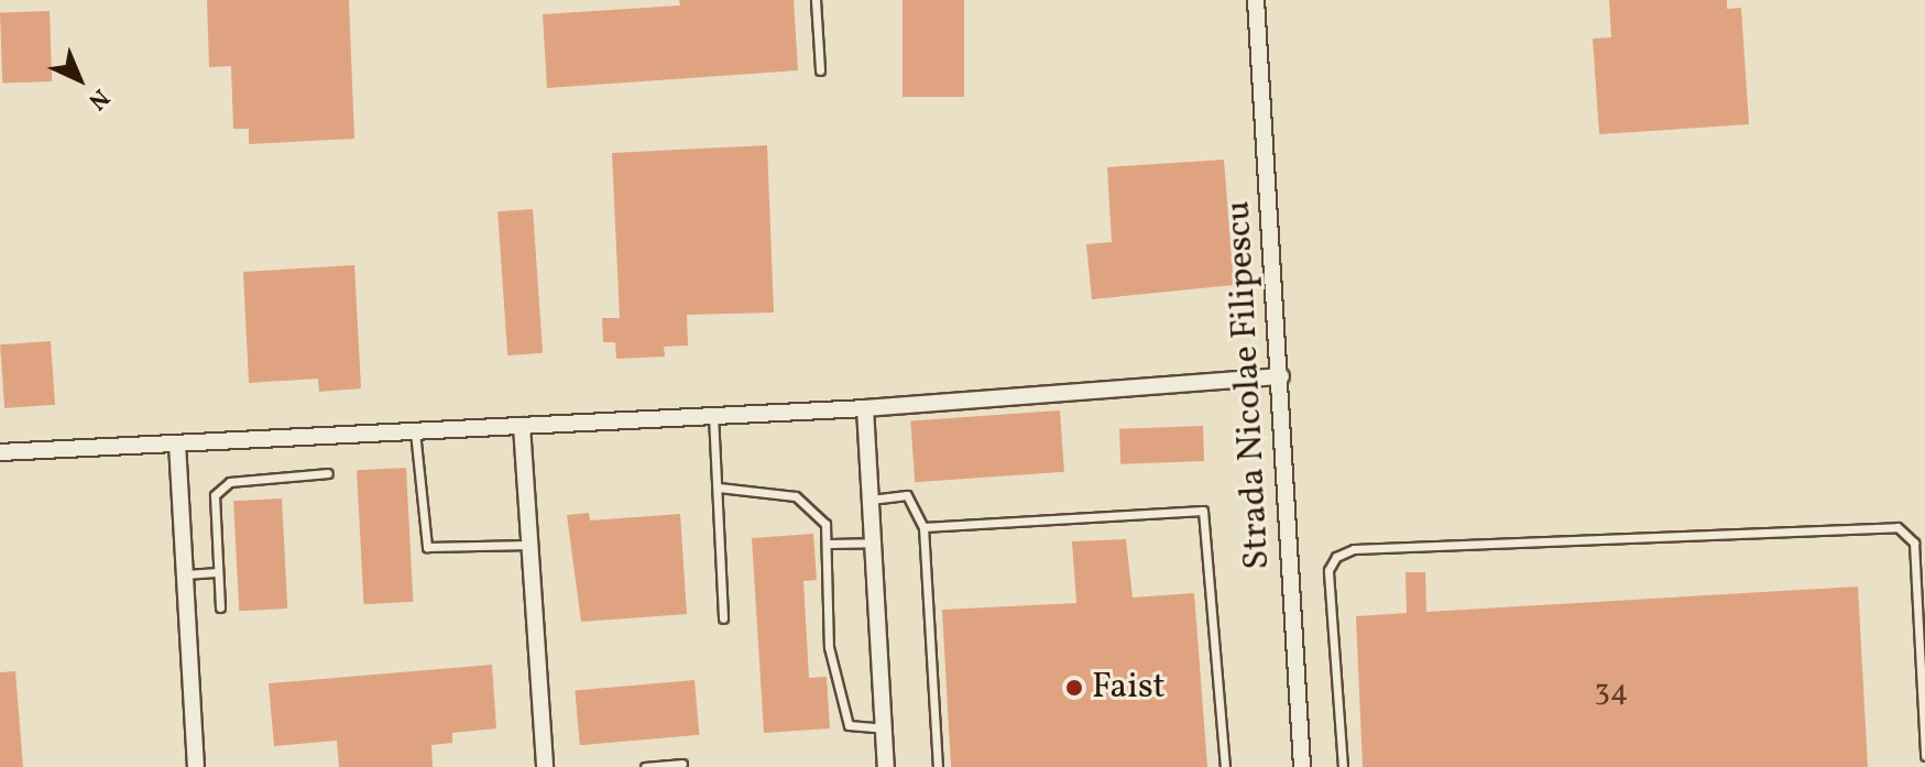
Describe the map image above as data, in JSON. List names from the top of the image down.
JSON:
{
  "streets": {
    "street": ["Strada Nicolae Filipescu"]
  },
  "places": ["Faist"],
  "house_numbers": ["34"],
  "north": "bottom right"
}
